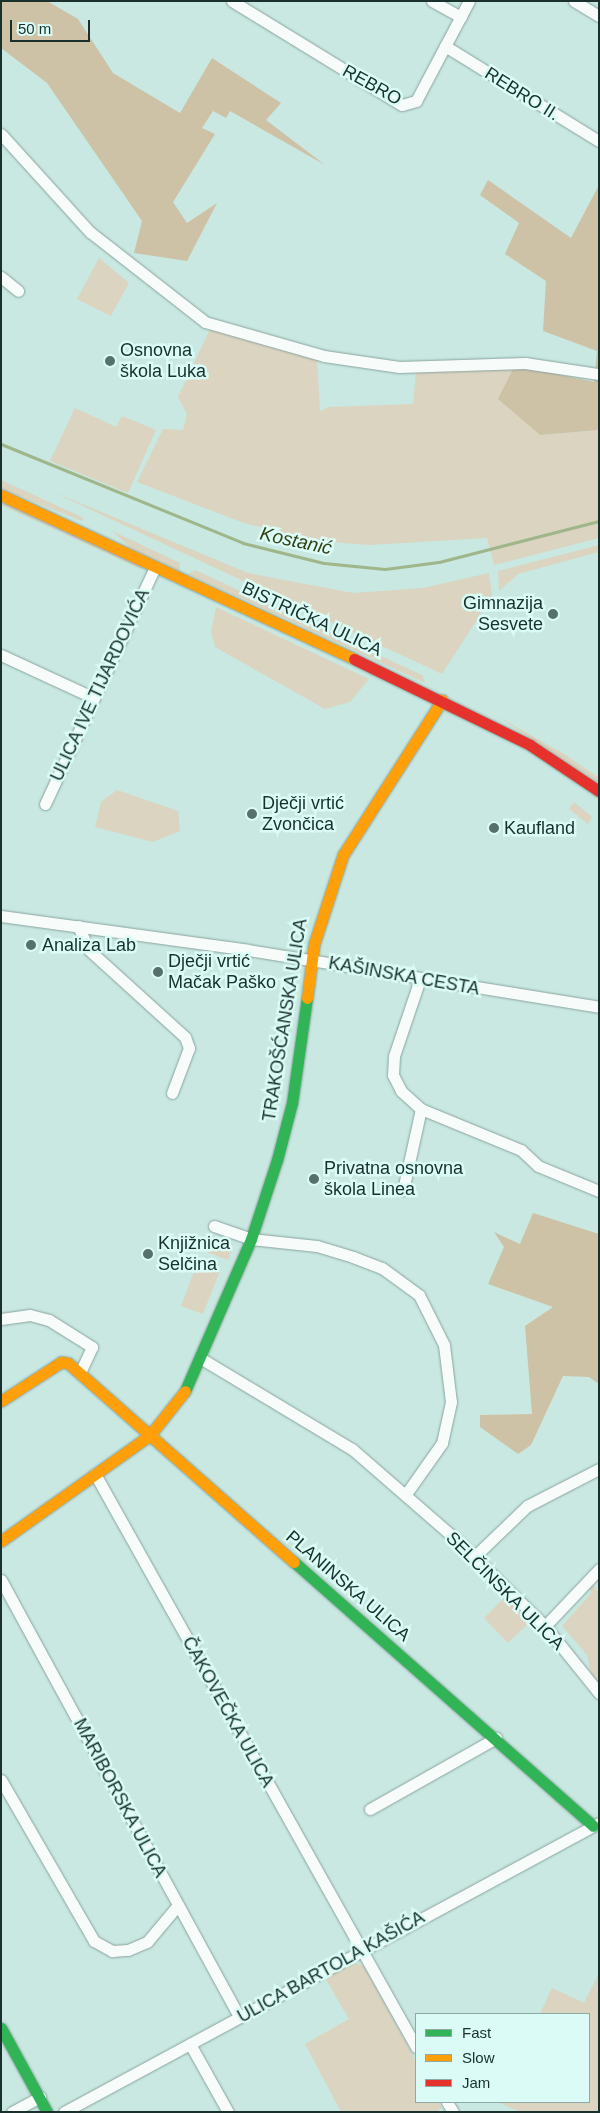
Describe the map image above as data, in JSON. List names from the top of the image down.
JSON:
{
  "streets": {
    "street": [
      "REBRO",
      "REBRO II.",
      "BISTRIČKA ULICA",
      "ULICA IVE TIJARDOVIĆA",
      "KAŠINSKA CESTA",
      "TRAKOŠĆANSKA ULICA",
      "PLANINSKA ULICA",
      "SELČINSKA ULICA",
      "ČAKOVEČKA ULICA",
      "MARIBORSKA ULICA",
      "ULICA BARTOLA KAŠIĆA"
    ]
  },
  "crossings": [
    ["REBRO", "REBRO II."],
    ["BISTRIČKA ULICA", "ULICA IVE TIJARDOVIĆA"],
    ["BISTRIČKA ULICA", "TRAKOŠĆANSKA ULICA"],
    ["KAŠINSKA CESTA", "TRAKOŠĆANSKA ULICA"],
    ["TRAKOŠĆANSKA ULICA", "PLANINSKA ULICA"],
    ["TRAKOŠĆANSKA ULICA", "SELČINSKA ULICA"],
    ["TRAKOŠĆANSKA ULICA", "ČAKOVEČKA ULICA"],
    ["PLANINSKA ULICA", "ULICA BARTOLA KAŠIĆA"],
    ["ČAKOVEČKA ULICA", "ULICA BARTOLA KAŠIĆA"],
    ["MARIBORSKA ULICA", "ULICA BARTOLA KAŠIĆA"]
  ],
  "water": ["Kostanić"],
  "places": [
    "Osnovna škola Luka",
    "Gimnazija Sesvete",
    "Dječji vrtić Zvončica",
    "Kaufland",
    "Analiza Lab",
    "Dječji vrtić Mačak Paško",
    "Privatna osnovna škola Linea",
    "Knjižnica Selčina"
  ],
  "legend": ["Fast", "Slow", "Jam"],
  "scale_bar": "50 m"
}
